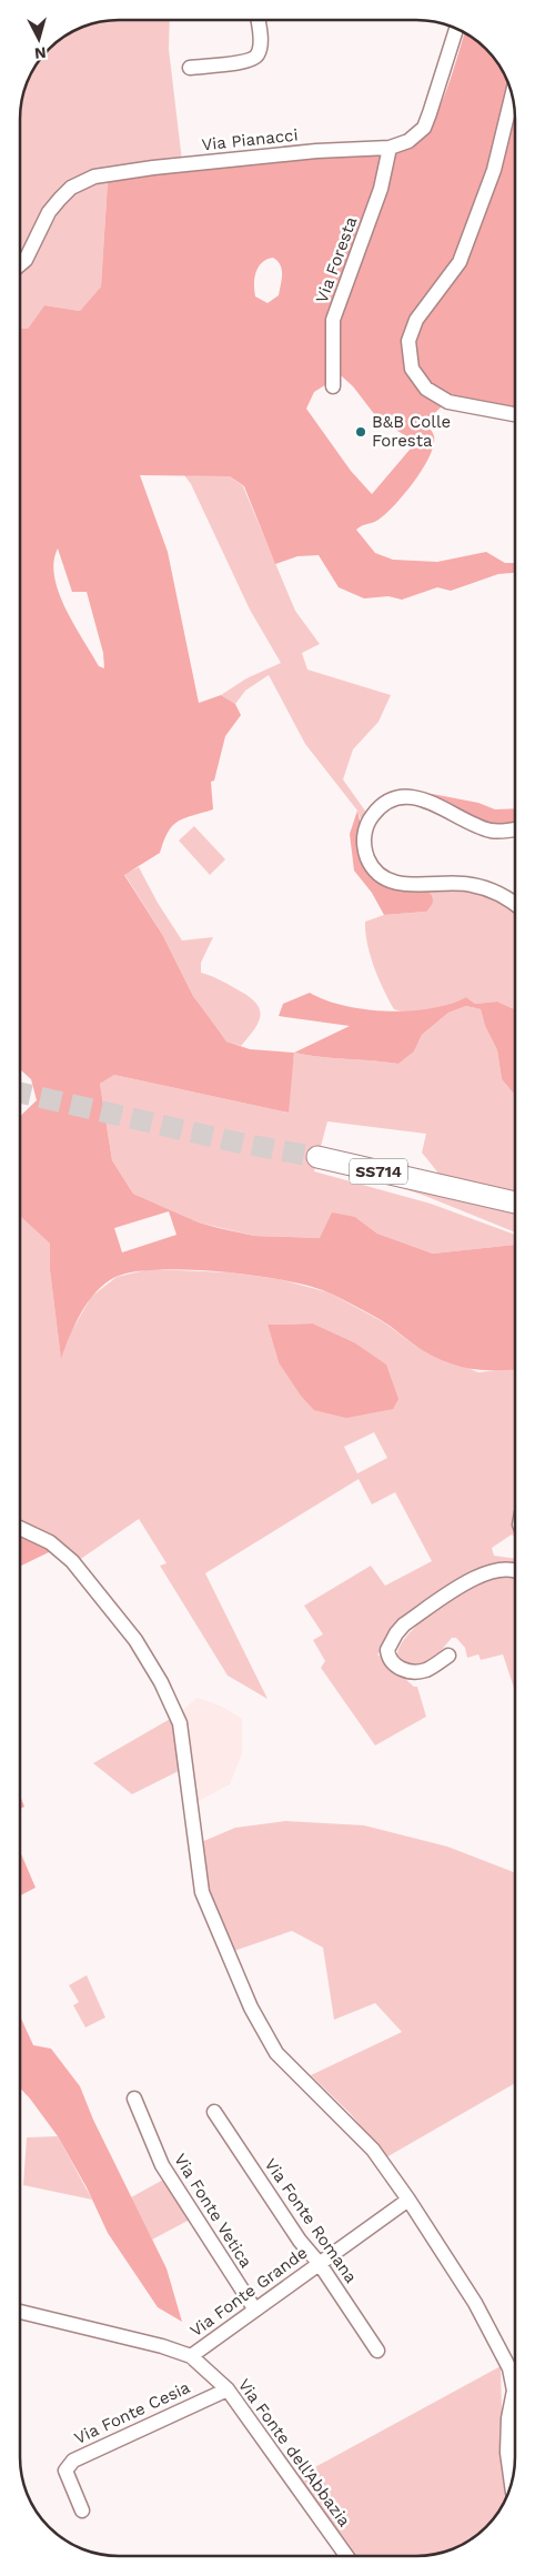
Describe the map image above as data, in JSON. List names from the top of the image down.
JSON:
{
  "streets": {
    "highway": ["SS714"],
    "street": [
      "Via Pianacci",
      "Via Foresta",
      "Via Fonte Vetica",
      "Via Fonte Romana",
      "Via Fonte Grande",
      "Via Fonte Cesia",
      "Via Fonte dell'Abbazia"
    ]
  },
  "crossings": [
    ["Via Pianacci", "Via Foresta"],
    ["Via Fonte Vetica", "Via Fonte Grande"],
    ["Via Fonte Romana", "Via Fonte Grande"],
    ["Via Fonte Grande", "Via Fonte dell'Abbazia"],
    ["Via Fonte Cesia", "Via Fonte dell'Abbazia"]
  ],
  "places": ["B&B Colle Foresta"],
  "north": "bottom"
}
